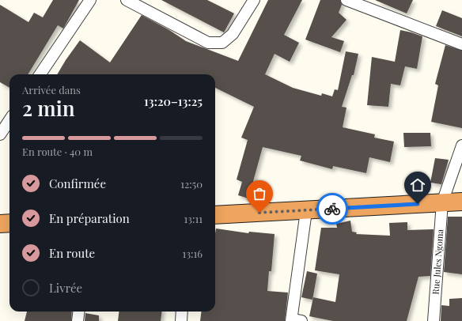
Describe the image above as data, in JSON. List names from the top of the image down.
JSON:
{
  "streets": {
    "street": ["Rue Jules Ngoma"]
  },
  "page": {
    "heading": ["2 min", "Arrivée dans", "13:20–13:25"],
    "bar": "En route · 40 m",
    "list": [
      ["Confirmée", "12:50"],
      ["En préparation", "13:11"],
      ["En route", "13:16"],
      "Livrée"
    ]
  }
}
